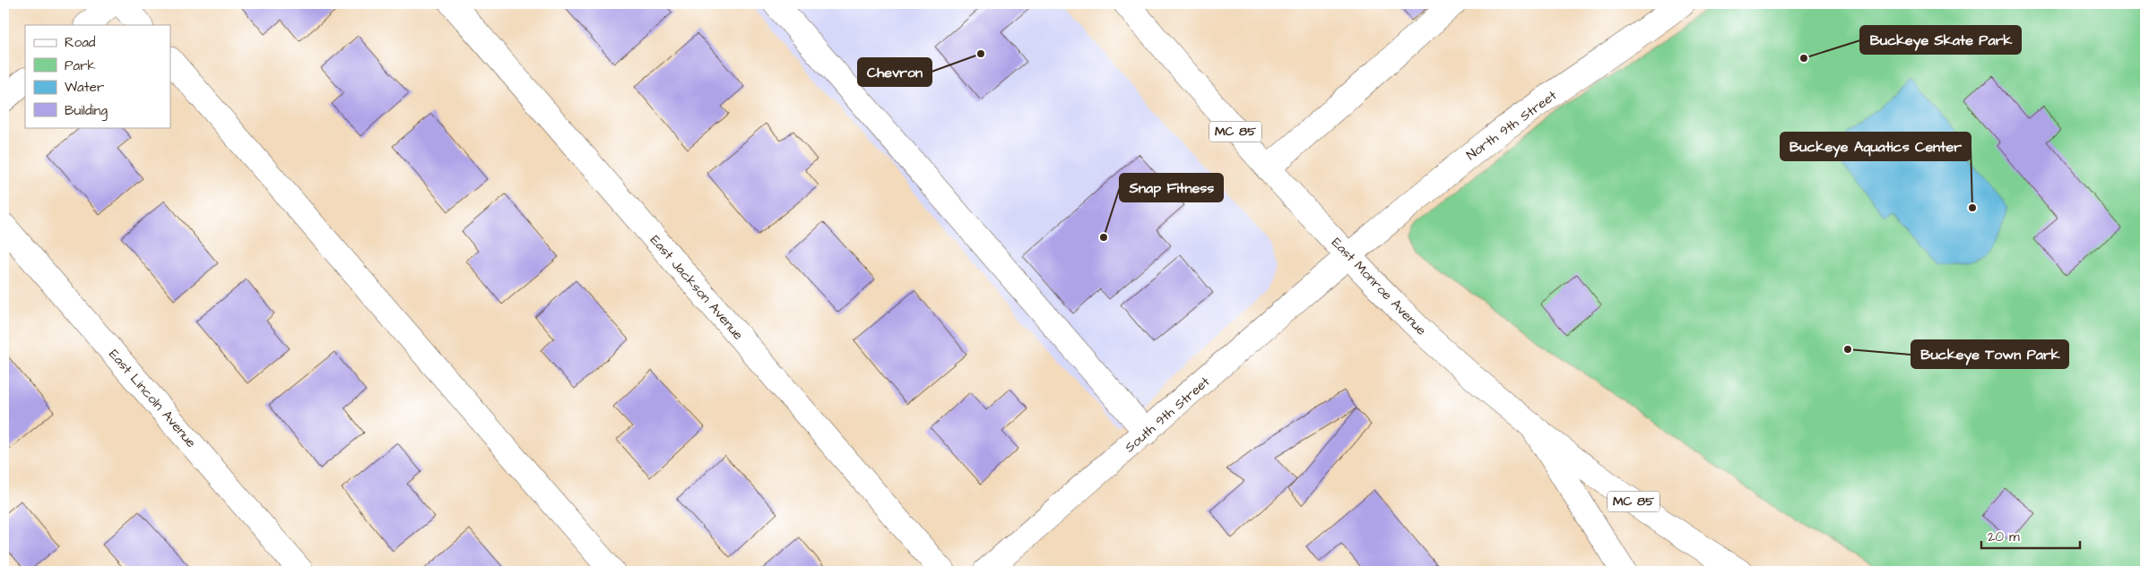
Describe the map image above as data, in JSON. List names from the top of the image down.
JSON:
{
  "streets": {
    "street": [
      "North 9th Street",
      "MC 85",
      "East Monroe Avenue",
      "East Jackson Avenue",
      "East Lincoln Avenue",
      "South 9th Street"
    ]
  },
  "crossings": [
    ["North 9th Street", "East Monroe Avenue"],
    ["North 9th Street", "South 9th Street"],
    ["MC 85", "East Monroe Avenue"],
    ["East Monroe Avenue", "South 9th Street"]
  ],
  "places": [
    "Chevron",
    "Buckeye Skate Park",
    "Buckeye Aquatics Center",
    "Snap Fitness",
    "Buckeye Town Park"
  ],
  "legend": [
    "Road",
    "Park",
    "Water",
    "Building"
  ],
  "scale_bar": "20 m"
}
